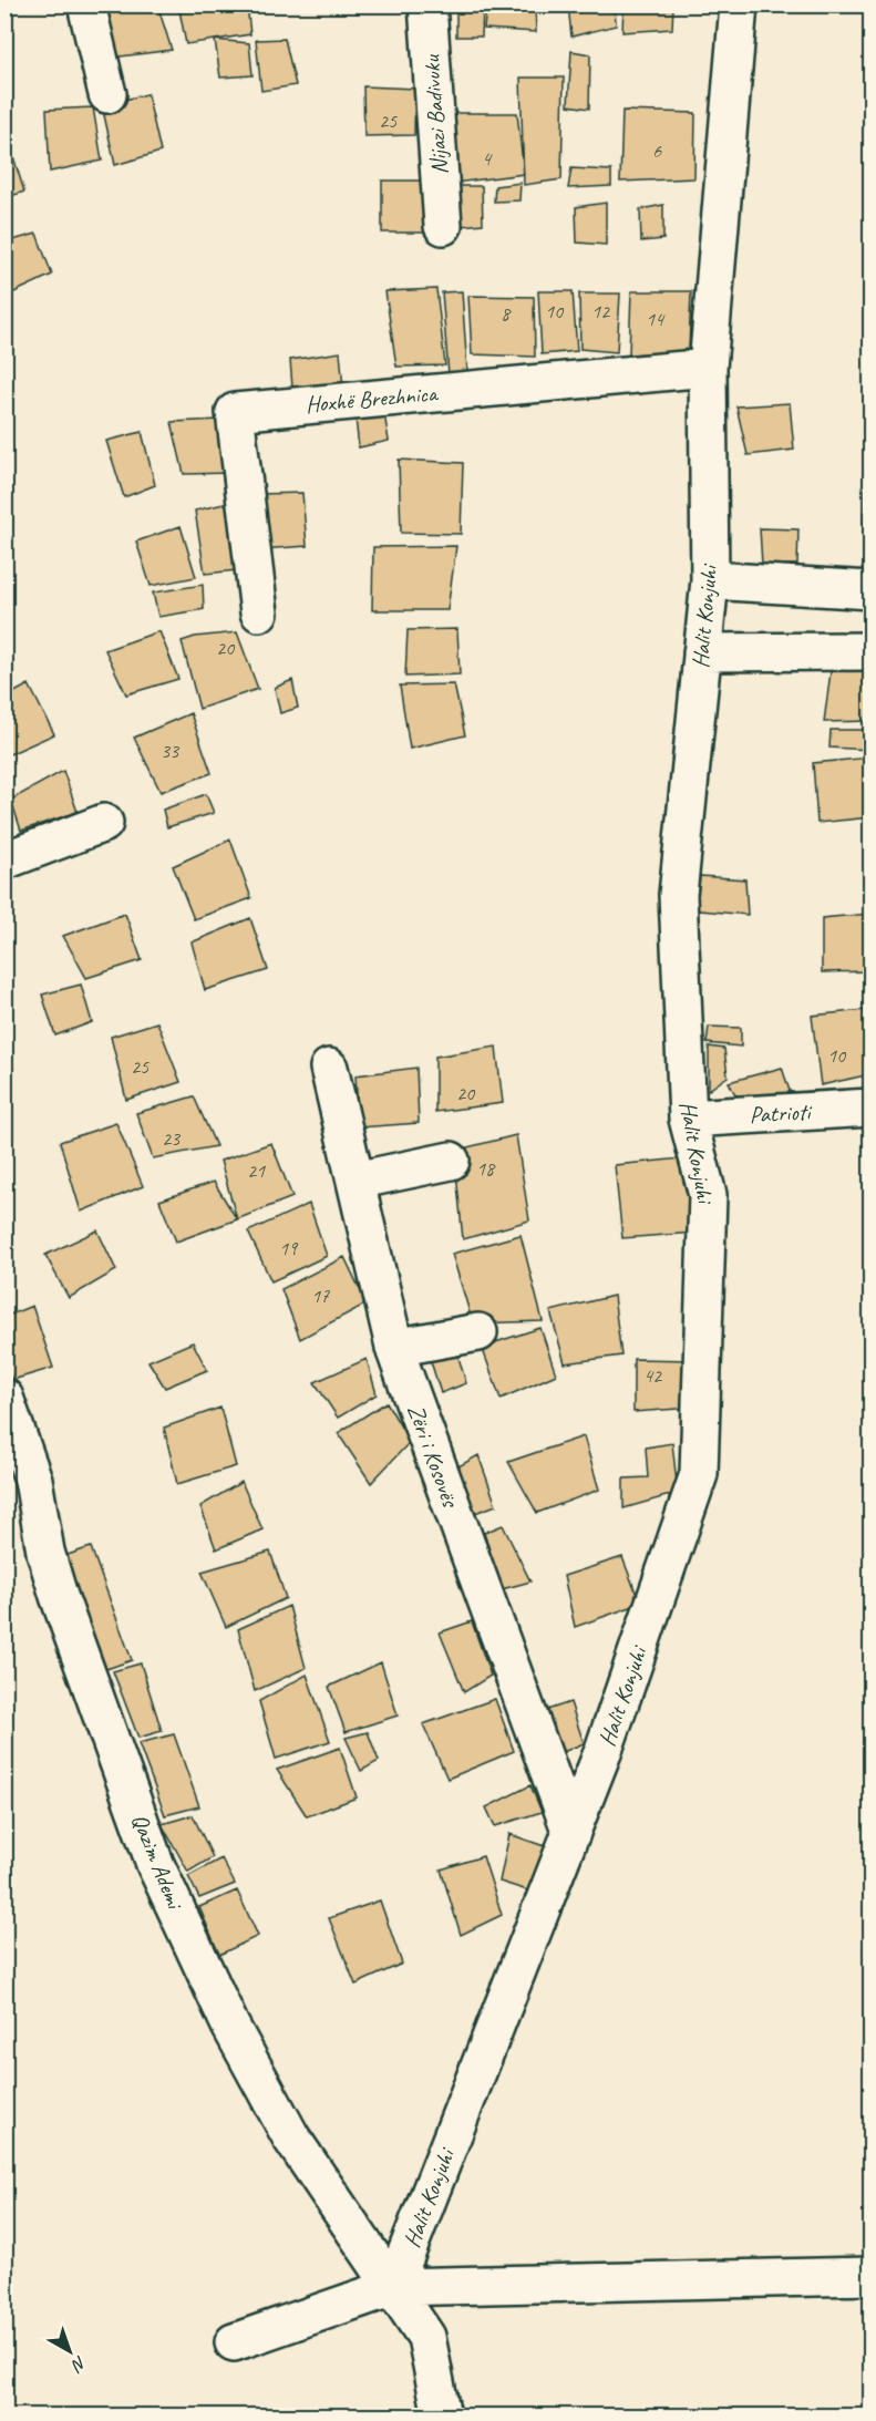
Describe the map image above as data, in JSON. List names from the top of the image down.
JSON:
{
  "streets": {
    "street": [
      "Nijazi Badivuku",
      "Hoxhë Brezhnica",
      "Halit Konjuhi",
      "Patrioti",
      "Zëri i Kosovës",
      "Qazim Ademi"
    ]
  },
  "crossings": [
    ["Hoxhë Brezhnica", "Halit Konjuhi"],
    ["Halit Konjuhi", "Patrioti"],
    ["Halit Konjuhi", "Zëri i Kosovës"],
    ["Halit Konjuhi", "Qazim Ademi"]
  ],
  "house_numbers": [
    "25",
    "6",
    "4",
    "10",
    "12",
    "8",
    "14",
    "20",
    "33",
    "10",
    "25",
    "20",
    "23",
    "18",
    "21",
    "19",
    "17",
    "42"
  ],
  "north": "bottom right"
}
